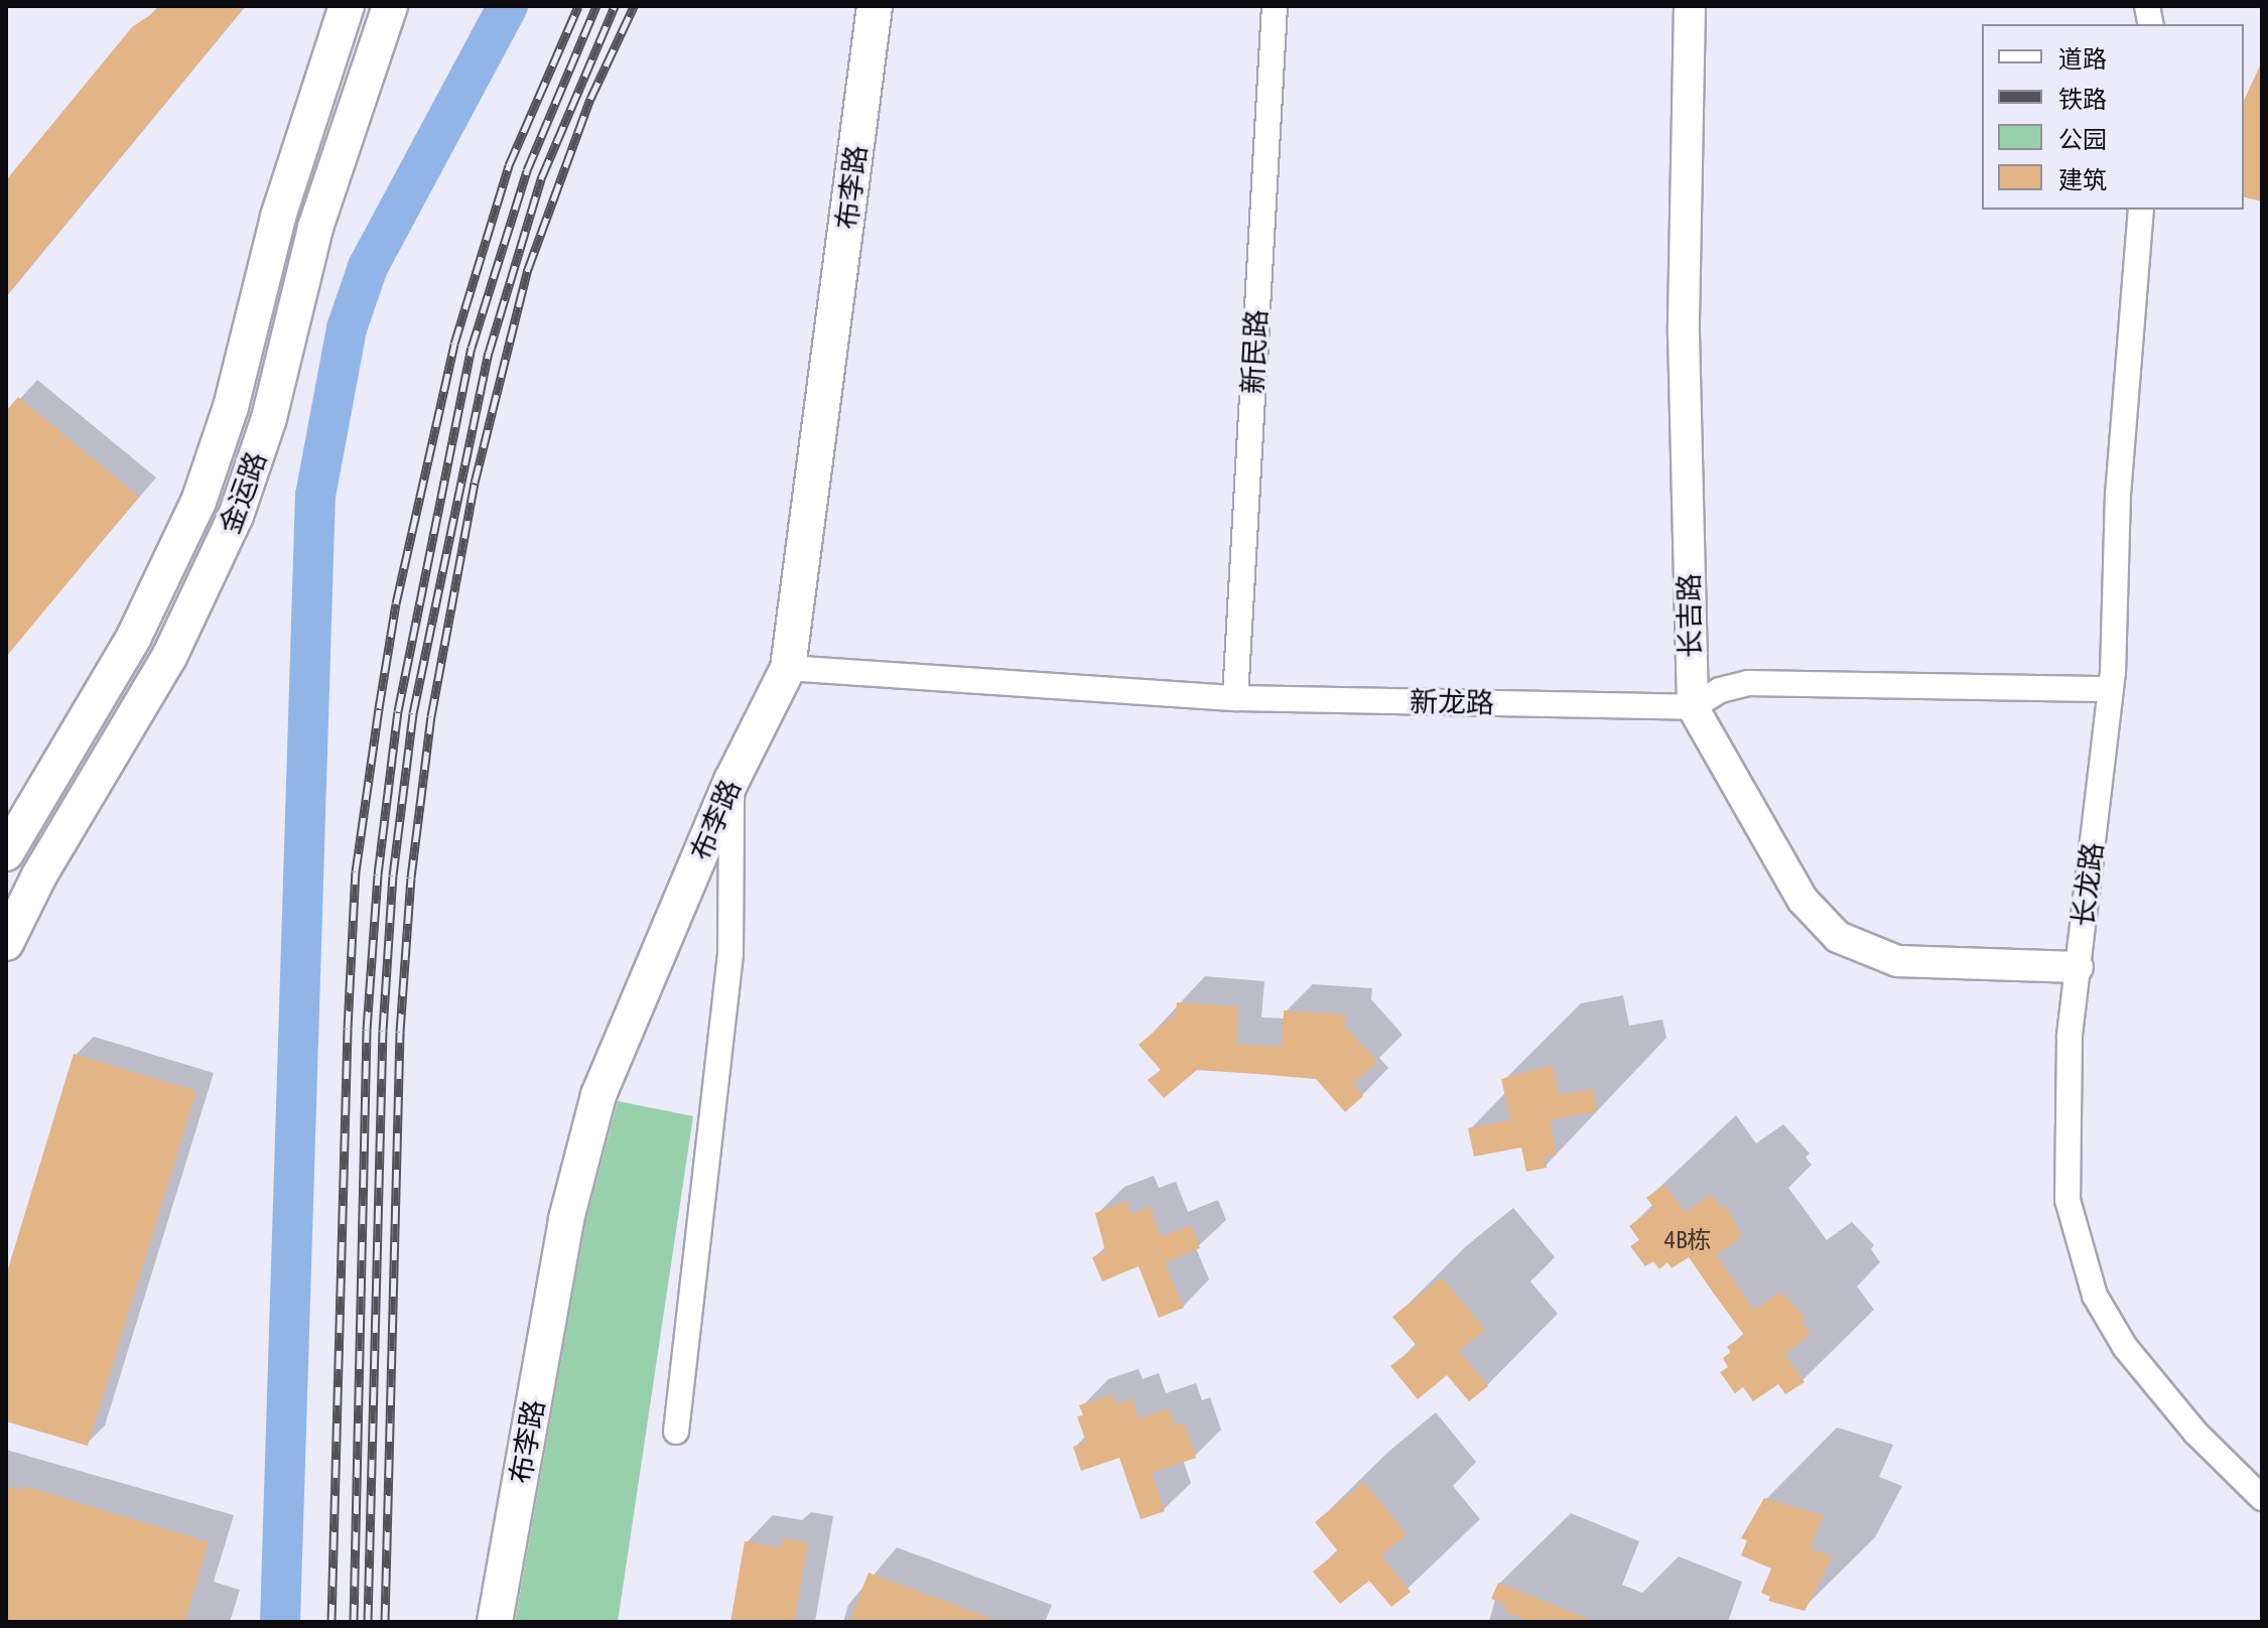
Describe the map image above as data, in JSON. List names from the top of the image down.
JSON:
{
  "streets": {
    "main road": ["布李路", "金运路"],
    "street": [
      "新民路",
      "长吉路",
      "新龙路",
      "长龙路"
    ]
  },
  "crossings": [
    ["布李路", "新龙路"],
    ["新民路", "新龙路"],
    ["长吉路", "新龙路"],
    ["长吉路", "长龙路"],
    ["新龙路", "长龙路"]
  ],
  "house_numbers": ["4B栋"],
  "legend": [
    "道路",
    "铁路",
    "公园",
    "建筑"
  ]
}
